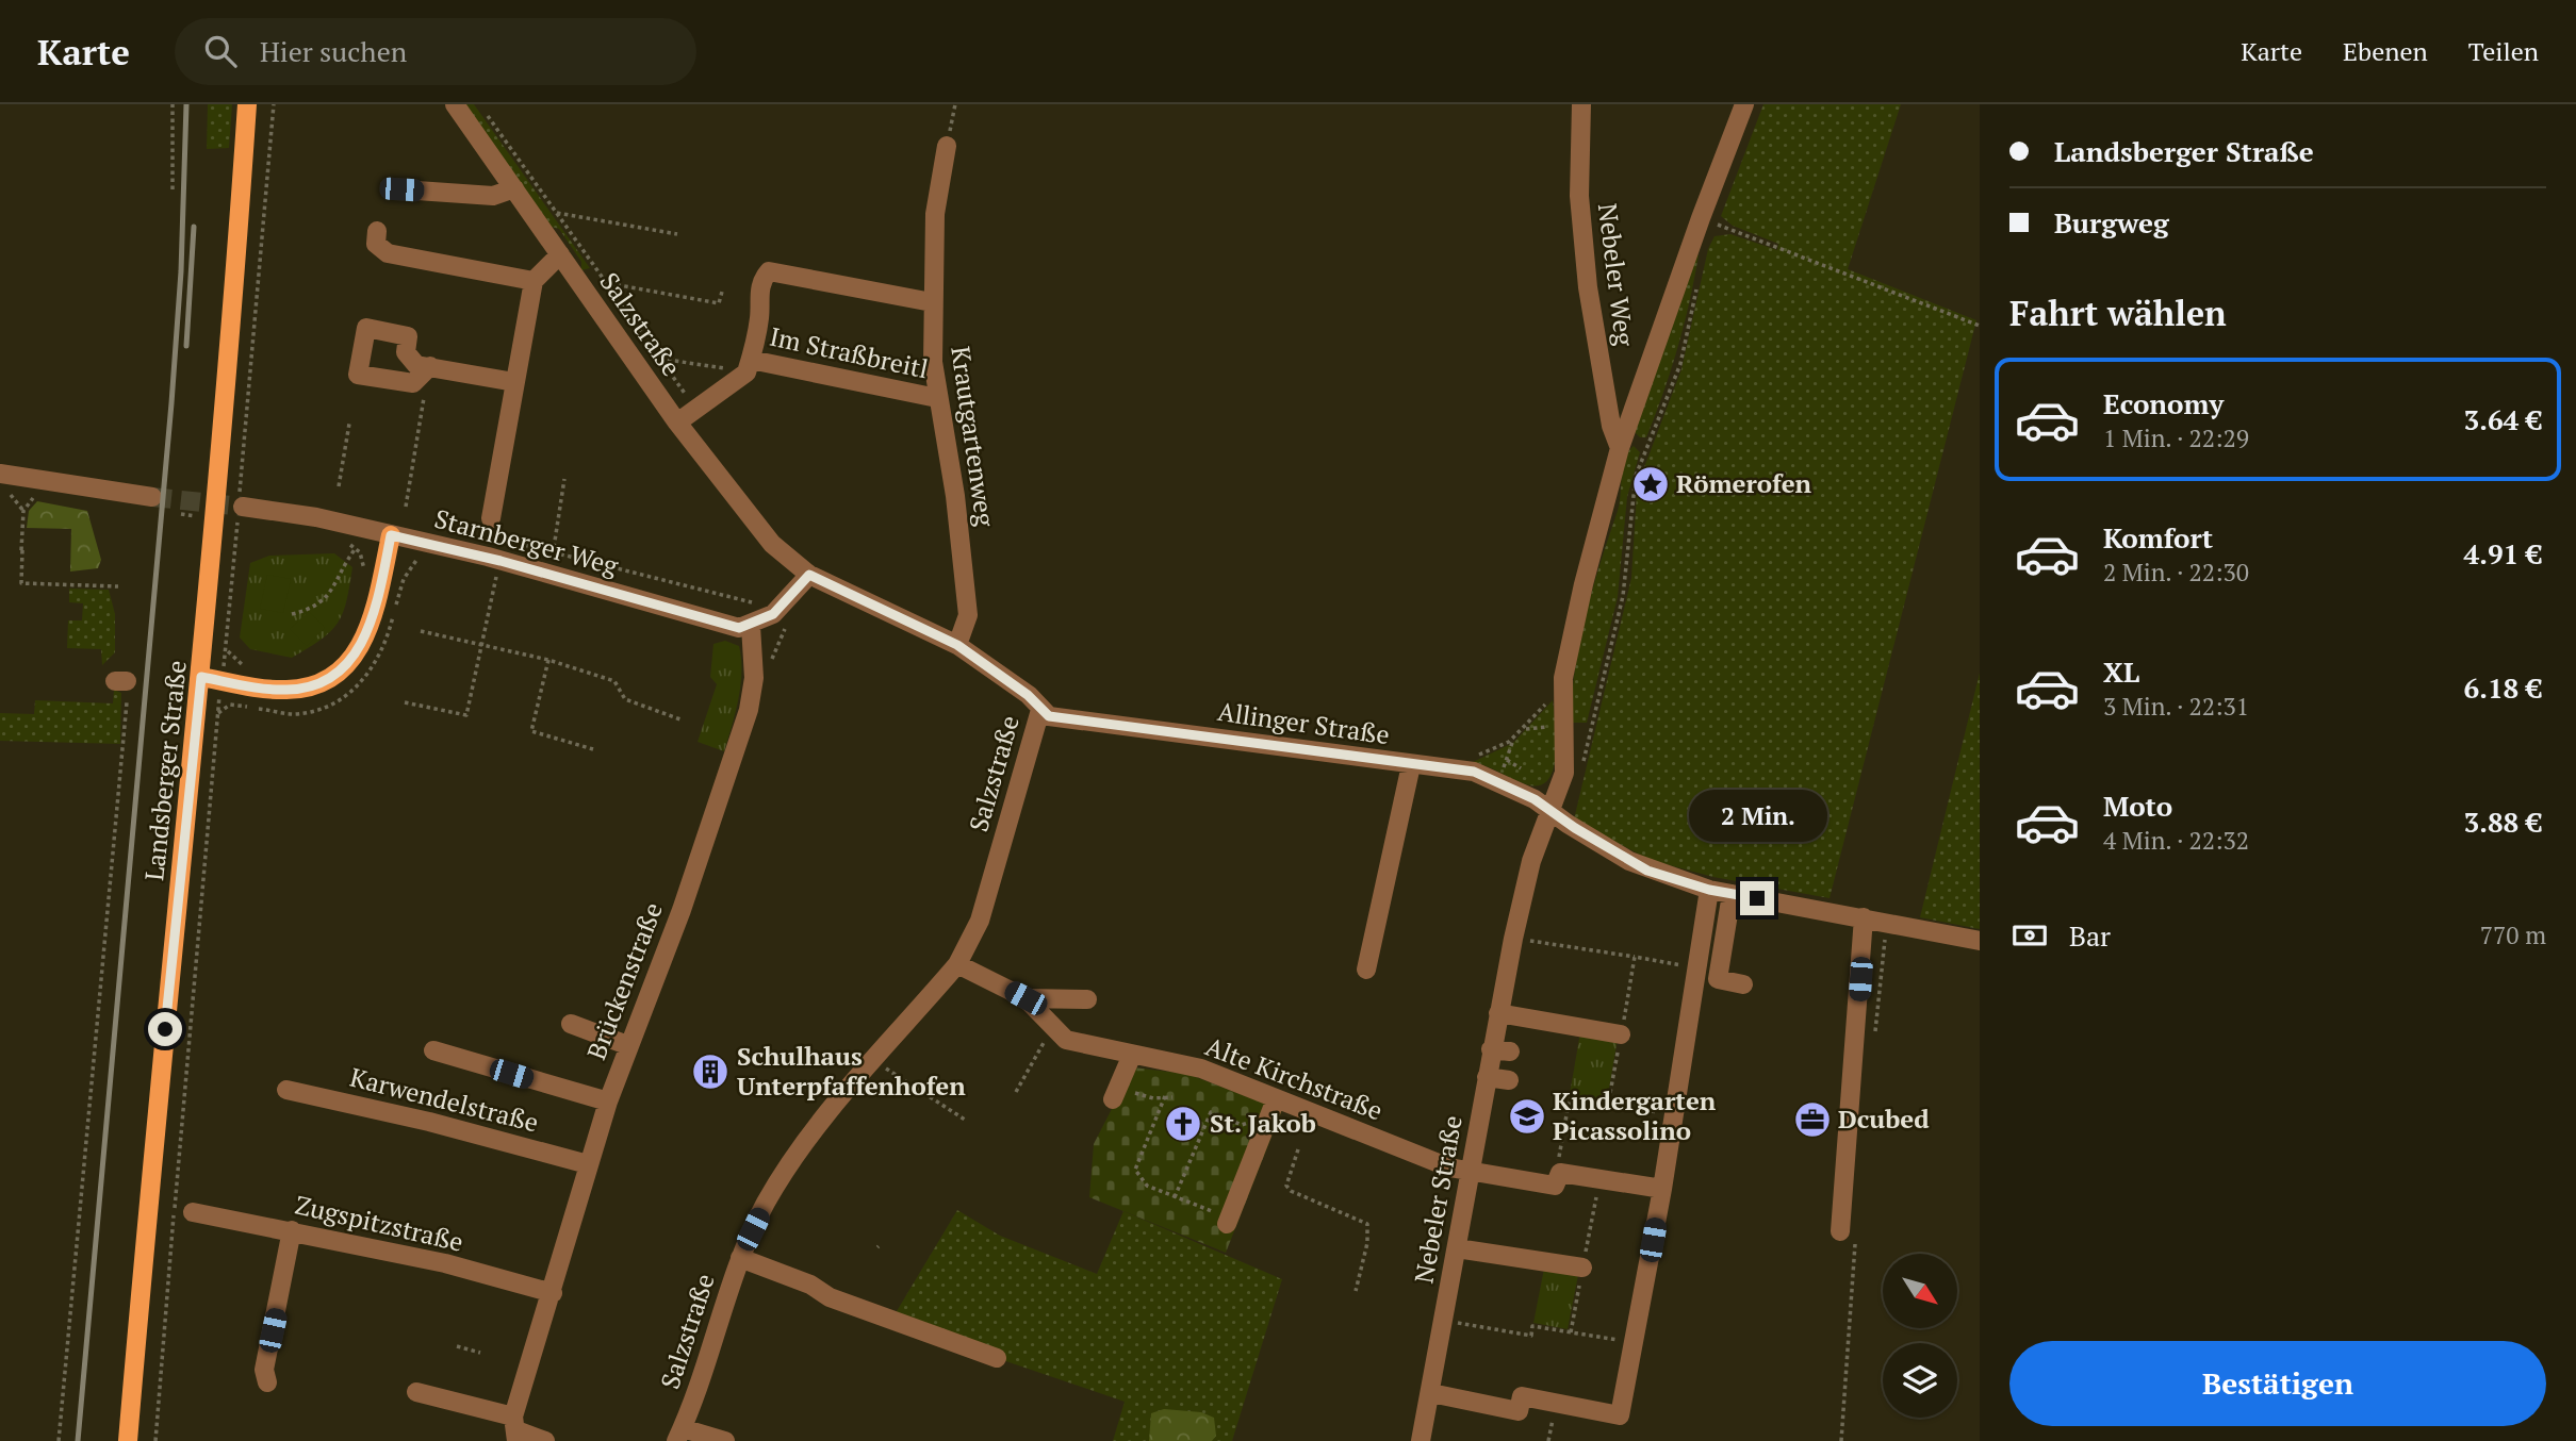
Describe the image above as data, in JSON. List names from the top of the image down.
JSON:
{
  "streets": {
    "main road": ["Landsberger Straße"],
    "street": [
      "Nebeler Weg",
      "Salzstraße",
      "Im Straßbreitl",
      "Krautgartenweg",
      "Starnberger Weg",
      "Allinger Straße",
      "Brückenstraße",
      "Alte Kirchstraße",
      "Karwendelstraße",
      "Nebeler Straße",
      "Zugspitzstraße"
    ]
  },
  "crossings": [
    ["Nebeler Weg", "Nebeler Straße"],
    ["Salzstraße", "Im Straßbreitl"],
    ["Salzstraße", "Krautgartenweg"],
    ["Salzstraße", "Allinger Straße"],
    ["Salzstraße", "Alte Kirchstraße"],
    ["Im Straßbreitl", "Krautgartenweg"],
    ["Starnberger Weg", "Brückenstraße"],
    ["Allinger Straße", "Nebeler Straße"],
    ["Brückenstraße", "Karwendelstraße"],
    ["Brückenstraße", "Zugspitzstraße"],
    ["Alte Kirchstraße", "Nebeler Straße"]
  ],
  "places": {
    "place": ["Römerofen"],
    "building": ["Schulhaus Unterpfaffenhofen"],
    "school or university": ["Kindergarten Picassolino"],
    "office": ["Dcubed"],
    "church": ["St. Jakob"]
  },
  "north": "bottom right",
  "page": {
    "header": "Karte",
    "search": "Hier suchen",
    "nav": ["Karte", "Ebenen", "Teilen"],
    "banner": ["Landsberger Straße", "Burgweg"],
    "heading": "Fahrt wählen",
    "list": [
      {
        "name": "Economy",
        "note": "1 Min. · 22:29",
        "value": "3.64 €"
      },
      {
        "name": "Komfort",
        "note": "2 Min. · 22:30",
        "value": "4.91 €"
      },
      {
        "name": "XL",
        "note": "3 Min. · 22:31",
        "value": "6.18 €"
      },
      {
        "name": "Moto",
        "note": "4 Min. · 22:32",
        "value": "3.88 €"
      }
    ],
    "bubble": "2 Min.",
    "pay": ["Bar", "770 m"],
    "buttons": "Bestätigen"
  }
}
